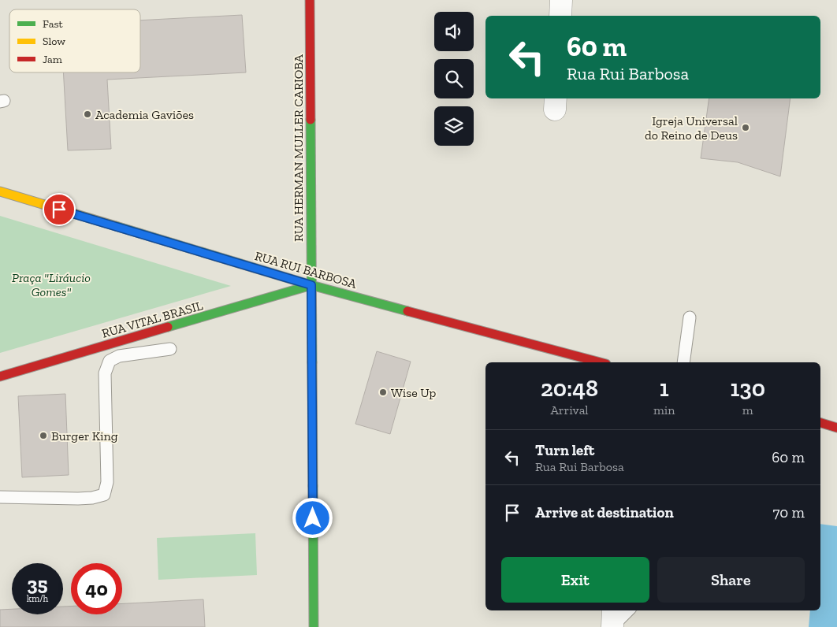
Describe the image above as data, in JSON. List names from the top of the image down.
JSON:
{
  "streets": {
    "street": ["RUA HERMAN MULLER CARIOBA", "RUA RUI BARBOSA", "RUA VITAL BRASIL"]
  },
  "crossings": [
    ["RUA HERMAN MULLER CARIOBA", "RUA RUI BARBOSA"],
    ["RUA HERMAN MULLER CARIOBA", "RUA VITAL BRASIL"],
    ["RUA RUI BARBOSA", "RUA VITAL BRASIL"]
  ],
  "parks": ["Praça \"Liráucio Gomes\""],
  "places": [
    "Academia Gaviões",
    "Igreja Universal do Reino de Deus",
    "Wise Up",
    "Burger King"
  ],
  "legend": ["Fast", "Slow", "Jam"],
  "page": {
    "turn": ["60 m", "Rua Rui Barbosa"],
    "eta": [
      "20:48",
      "Arrival",
      "1",
      "min",
      "130",
      "m"
    ],
    "list": [
      {
        "name": "Turn left",
        "note": "Rua Rui Barbosa",
        "value": "60 m"
      },
      {
        "name": "Arrive at destination",
        "value": "70 m"
      }
    ],
    "buttons": ["Exit", "Share"],
    "speed": "35 km/h",
    "limit": "40"
  }
}
